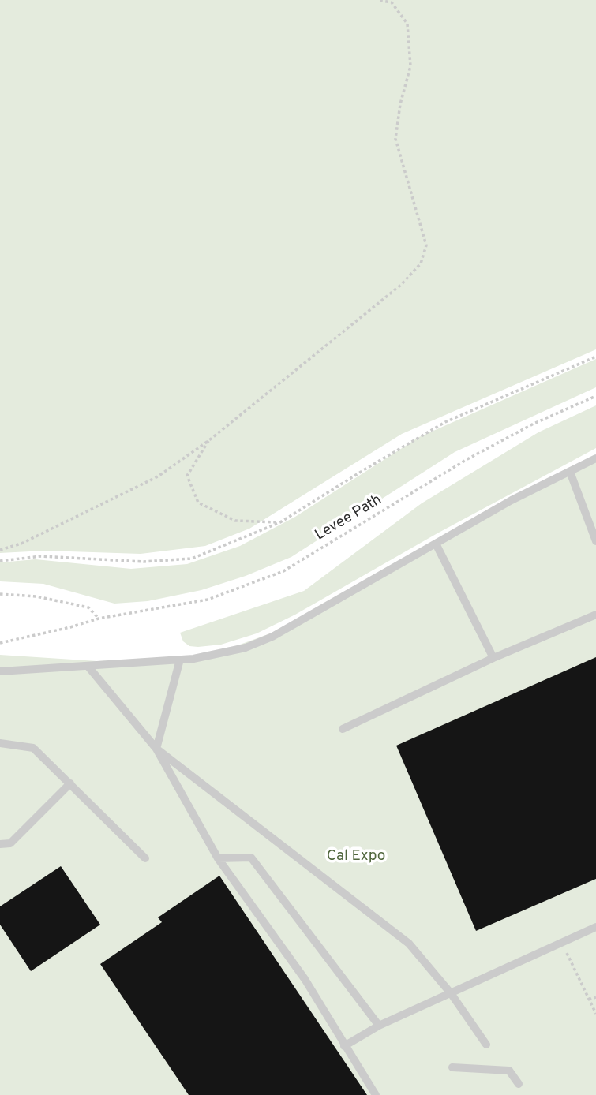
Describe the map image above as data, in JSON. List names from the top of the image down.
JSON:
{
  "streets": {
    "path": ["Levee Path"]
  },
  "parks": ["Cal Expo"]
}
